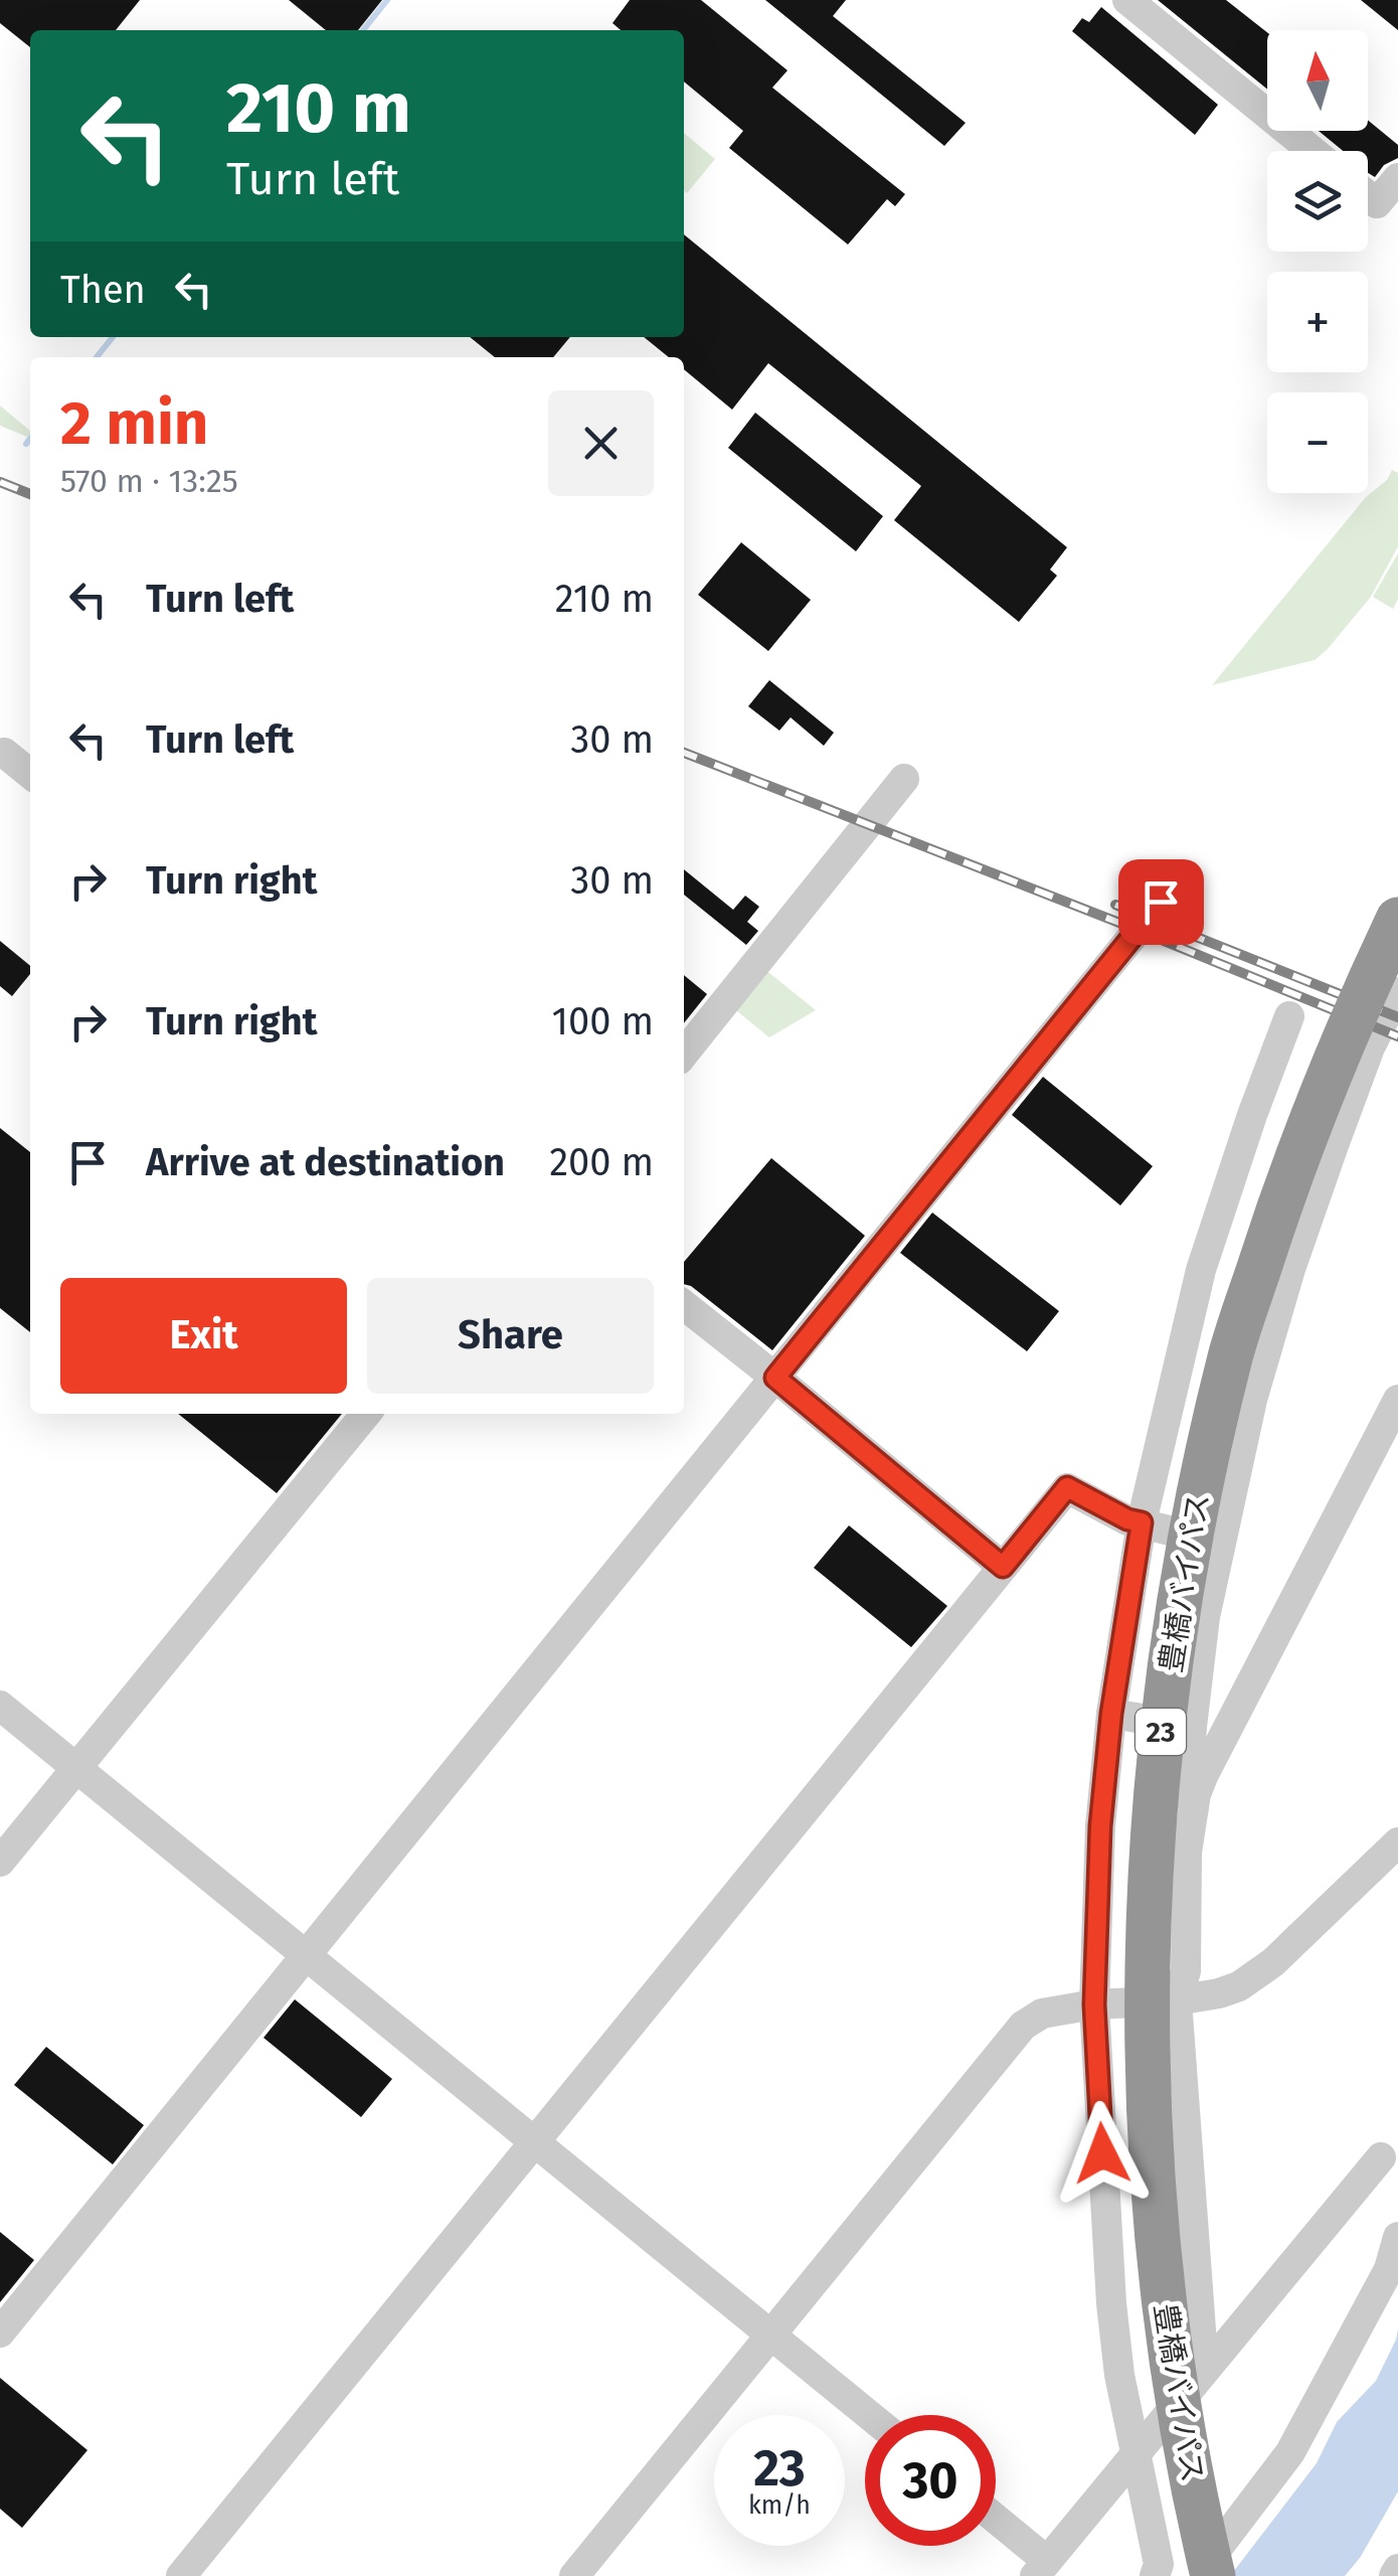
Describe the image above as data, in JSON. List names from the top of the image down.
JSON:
{
  "streets": {
    "highway": ["豊橋バイパス", "23"]
  },
  "north": "top",
  "page": {
    "map_buttons": ["+", "−"],
    "turn": ["210 m", "Turn left"],
    "then": "Then",
    "heading": ["2 min", "570 m · 13:25"],
    "list": [
      {
        "name": "Turn left",
        "value": "210 m"
      },
      {
        "name": "Turn left",
        "value": "30 m"
      },
      {
        "name": "Turn right",
        "value": "30 m"
      },
      {
        "name": "Turn right",
        "value": "100 m"
      },
      {
        "name": "Arrive at destination",
        "value": "200 m"
      }
    ],
    "buttons": ["Exit", "Share"],
    "speed": "23 km/h",
    "limit": "30"
  }
}
